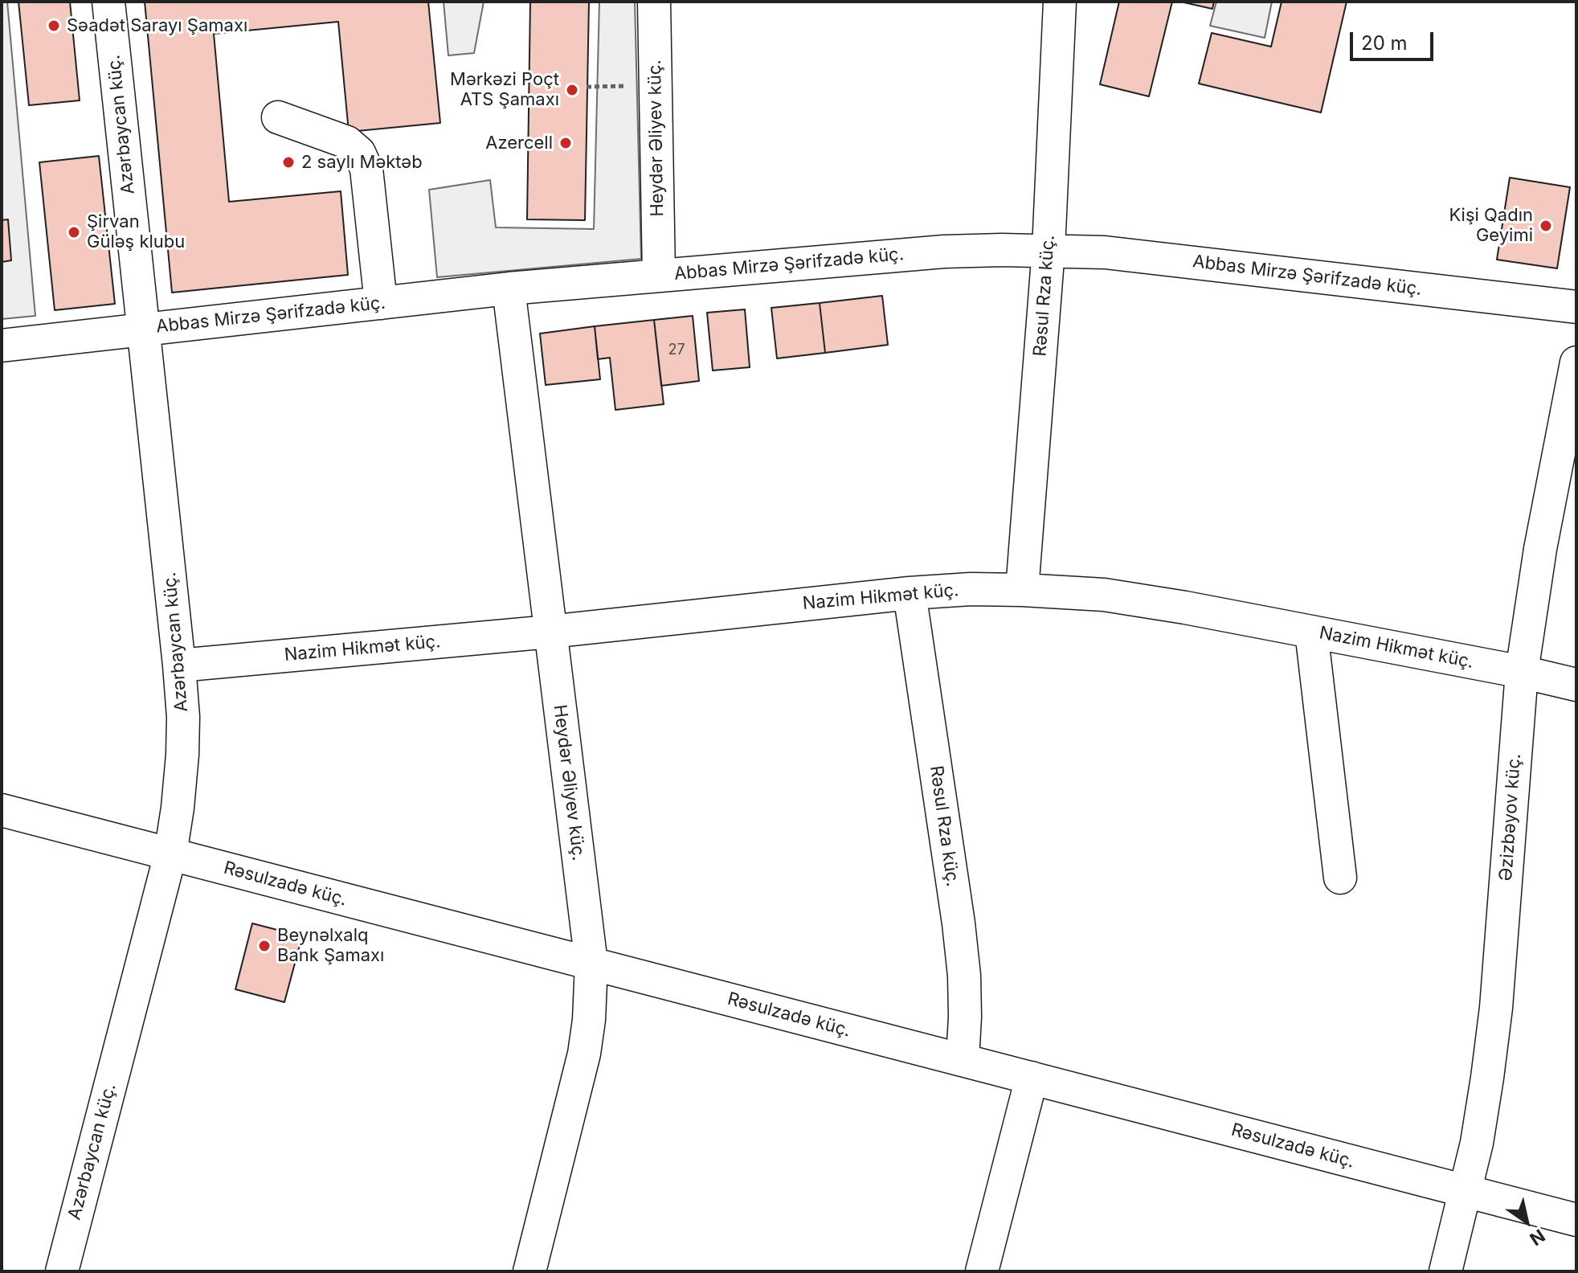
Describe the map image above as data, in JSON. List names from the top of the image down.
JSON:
{
  "streets": {
    "street": [
      "Azərbaycan küç.",
      "Heydər Əliyev küç.",
      "Abbas Mirzə Şərifzadə küç.",
      "Rəsul Rza küç.",
      "Nazim Hikmət küç.",
      "Əzizbəyov küç.",
      "Rəsulzadə küç."
    ]
  },
  "crossings": [
    ["Azərbaycan küç.", "Abbas Mirzə Şərifzadə küç."],
    ["Azərbaycan küç.", "Nazim Hikmət küç."],
    ["Azərbaycan küç.", "Rəsulzadə küç."],
    ["Heydər Əliyev küç.", "Abbas Mirzə Şərifzadə küç."],
    ["Heydər Əliyev küç.", "Nazim Hikmət küç."],
    ["Heydər Əliyev küç.", "Rəsulzadə küç."],
    ["Abbas Mirzə Şərifzadə küç.", "Rəsul Rza küç."],
    ["Rəsul Rza küç.", "Nazim Hikmət küç."],
    ["Rəsul Rza küç.", "Rəsulzadə küç."],
    ["Nazim Hikmət küç.", "Əzizbəyov küç."],
    ["Əzizbəyov küç.", "Rəsulzadə küç."]
  ],
  "places": [
    "Səadət Sarayı Şamaxı",
    "Mərkəzi Poçt ATS Şamaxı",
    "Azercell",
    "2 saylı Məktəb",
    "Kişi Qadın Geyimi",
    "Şirvan Güləş klubu",
    "Beynəlxalq Bank Şamaxı"
  ],
  "house_numbers": ["27"],
  "scale_bar": "20 m",
  "north": "bottom right"
}
